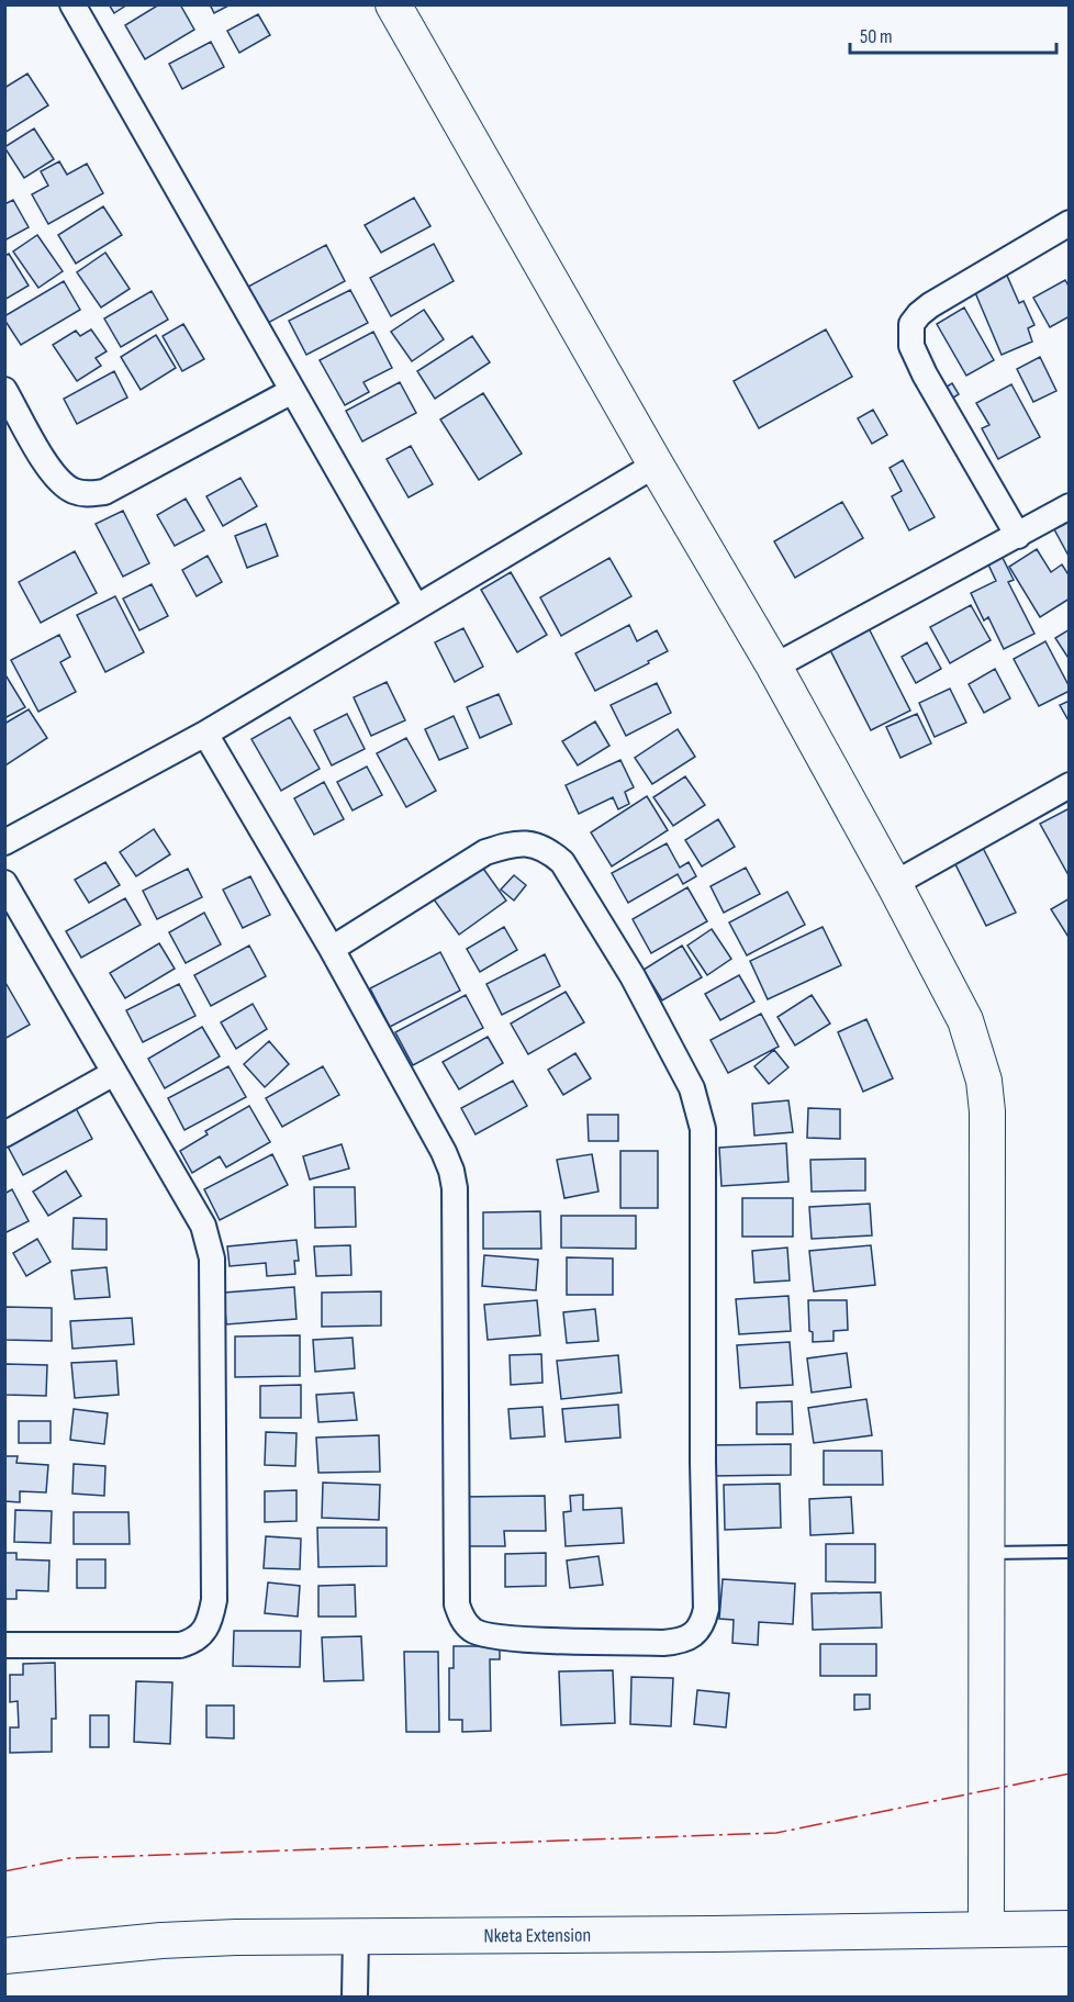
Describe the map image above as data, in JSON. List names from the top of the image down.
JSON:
{
  "streets": {
    "street": ["Nketa Extension"]
  },
  "scale_bar": "50 m"
}
